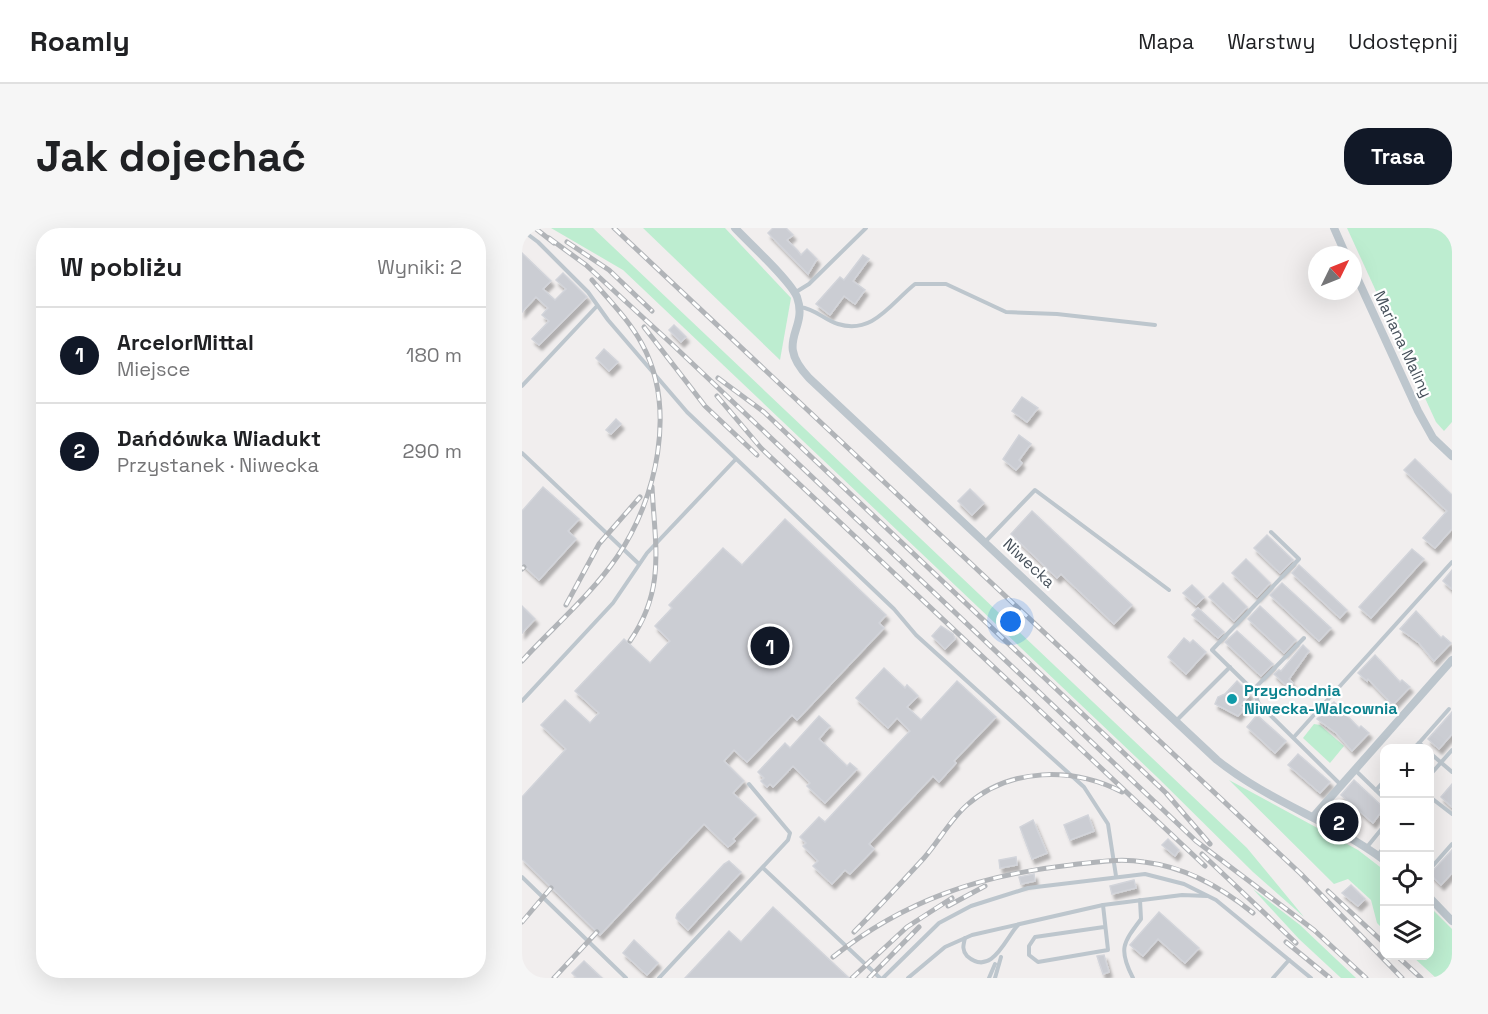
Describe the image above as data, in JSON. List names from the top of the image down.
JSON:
{
  "streets": {
    "street": ["Mariana Maliny", "Niwecka"]
  },
  "places": ["Przychodnia Niwecka-Walcownia"],
  "north": "top right",
  "page": {
    "header": "Roamly",
    "nav": ["Mapa", "Warstwy", "Udostępnij"],
    "buttons": "Trasa",
    "title": "Jak dojechać",
    "heading": ["W pobliżu", "Wyniki: 2"],
    "list": [
      {
        "mark": "1",
        "name": "ArcelorMittal",
        "note": "Miejsce",
        "value": "180 m"
      },
      {
        "mark": "2",
        "name": "Dańdówka Wiadukt",
        "note": "Przystanek · Niwecka",
        "value": "290 m"
      }
    ],
    "pins": ["1", "2"],
    "map_buttons": ["+", "−"]
  }
}
